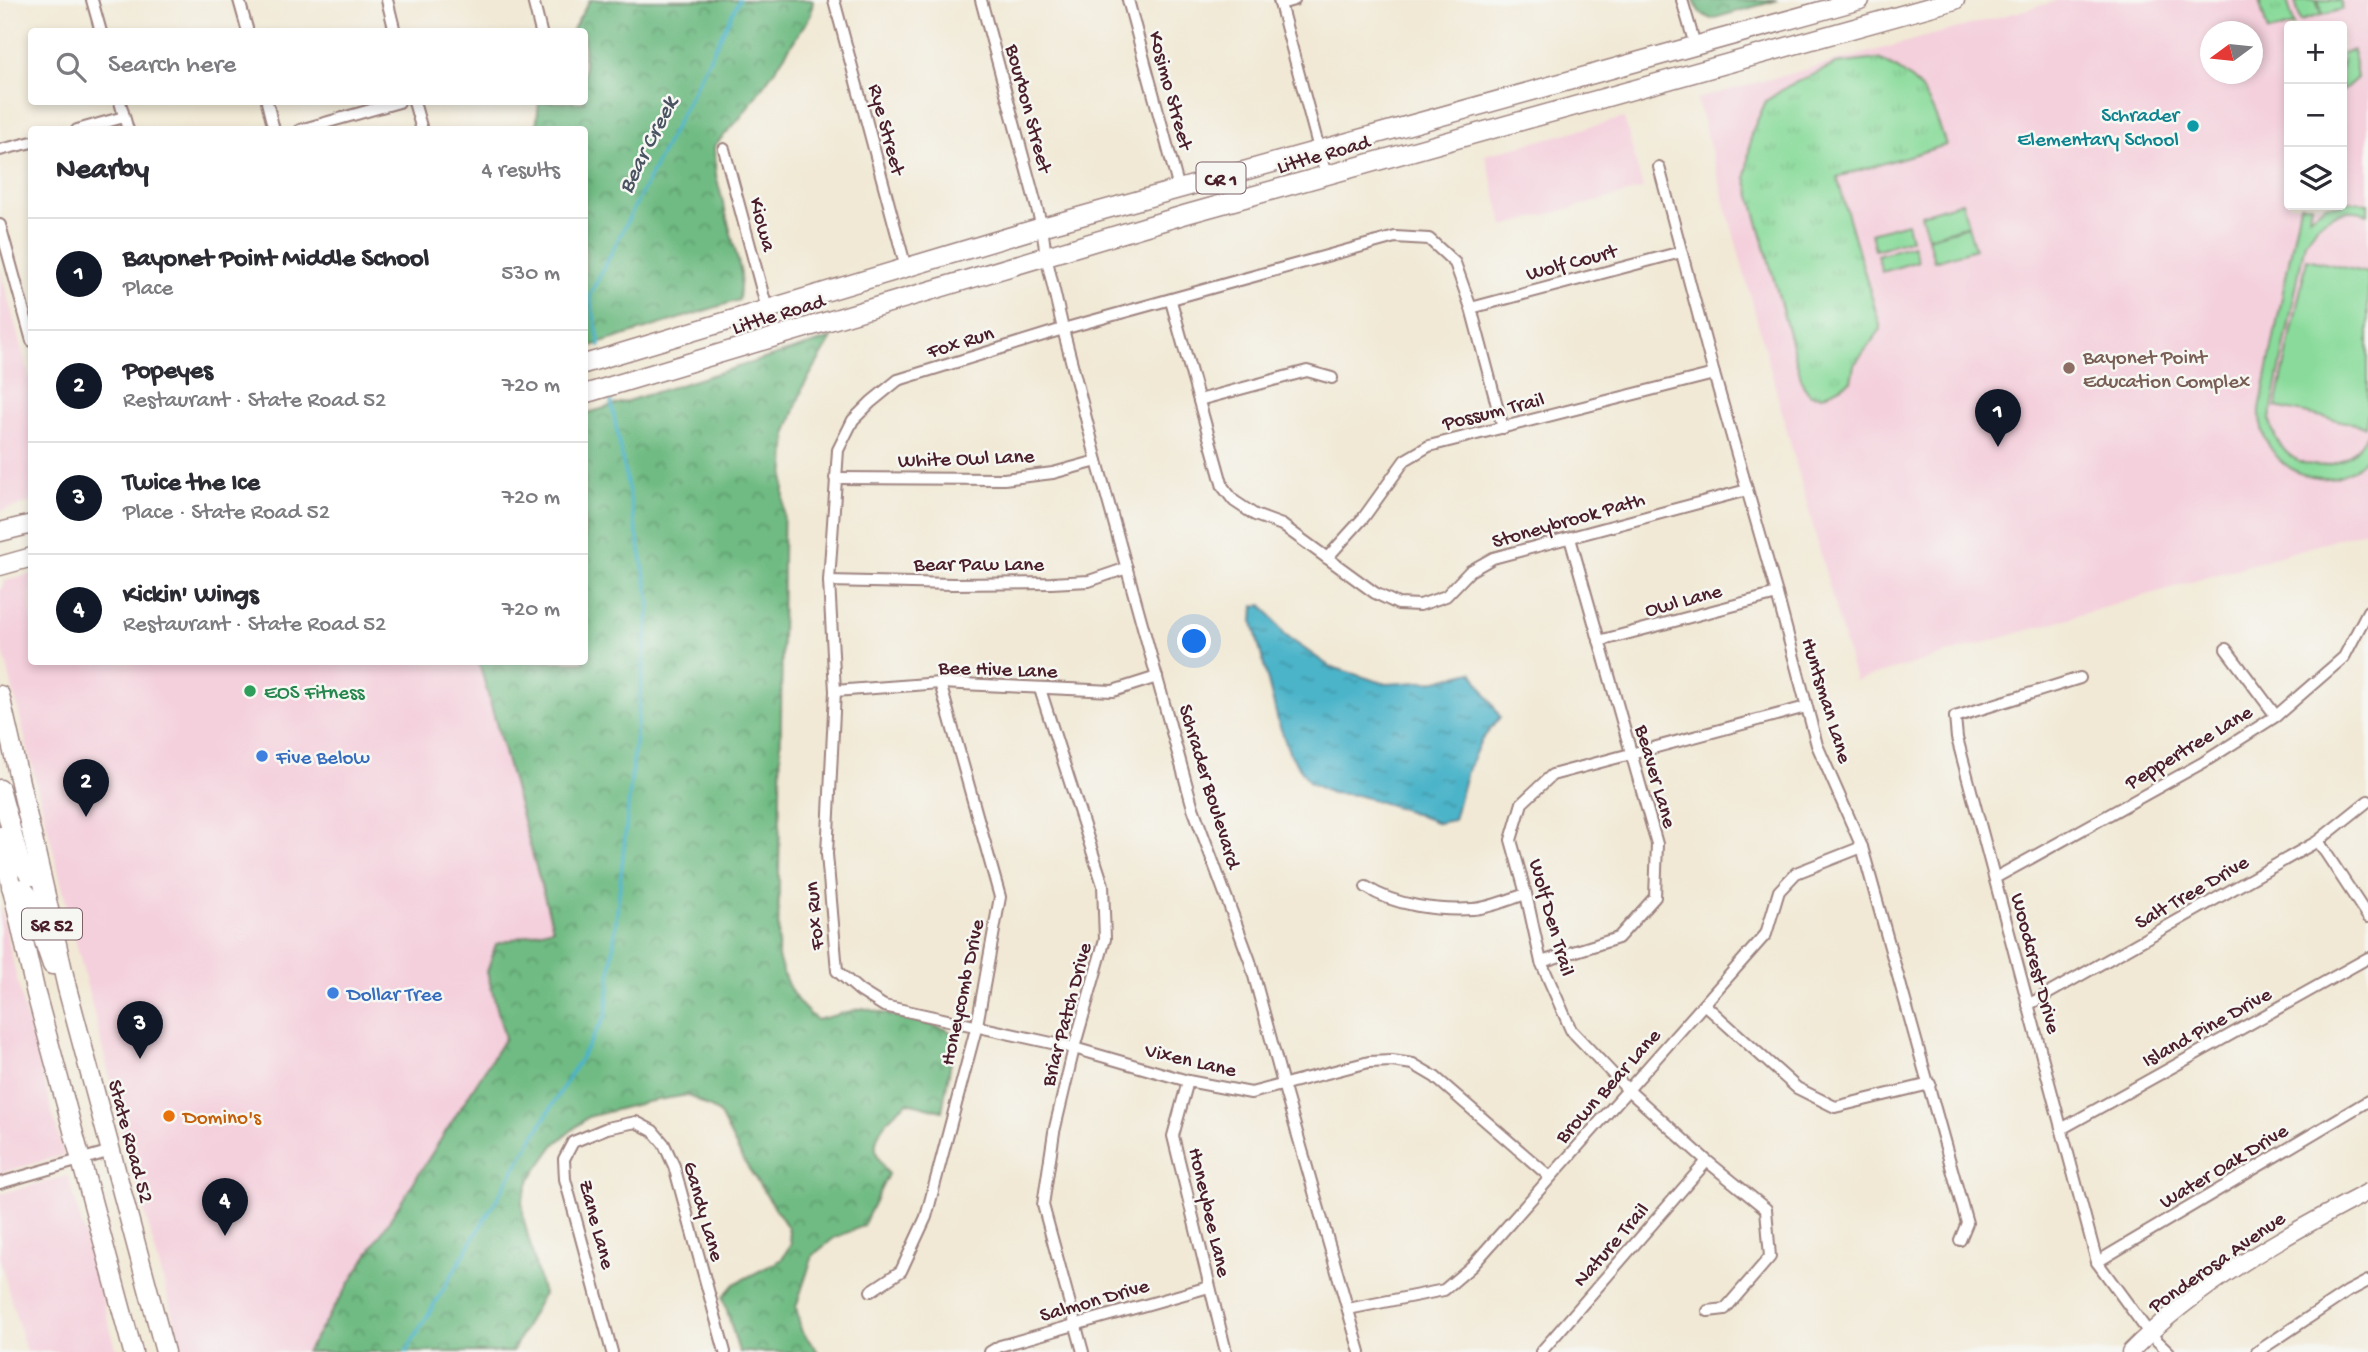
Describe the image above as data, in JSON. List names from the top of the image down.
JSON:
{
  "streets": {
    "main road": [
      "Little Road",
      "CR 1",
      "SR 52",
      "State Road 52"
    ],
    "street": [
      "Kosimo Street",
      "Bourbon Street",
      "Rye Street",
      "Kiowa",
      "Wolf Court",
      "Fox Run",
      "Possum Trail",
      "White Owl Lane",
      "Stoneybrook Path",
      "Bear Paw Lane",
      "Owl Lane",
      "Bee Hive Lane",
      "Huntsman Lane",
      "Peppertree Lane",
      "Beaver Lane",
      "Schrader Boulevard",
      "Salt Tree Drive",
      "Wolf Den Trail",
      "Woodcrest Drive",
      "Honeycomb Drive",
      "Briar Patch Drive",
      "Island Pine Drive",
      "Vixen Lane",
      "Brown Bear Lane",
      "Water Oak Drive",
      "Gandy Lane",
      "Honeybee Lane",
      "Zane Lane",
      "Nature Trail",
      "Ponderosa Avenue",
      "Salmon Drive"
    ]
  },
  "crossings": [
    ["Kosimo Street", "Little Road"],
    ["Bourbon Street", "Little Road"],
    ["Bourbon Street", "Schrader Boulevard"],
    ["Rye Street", "Little Road"],
    ["Little Road", "Kiowa"],
    ["Little Road", "Schrader Boulevard"],
    ["Wolf Court", "Fox Run"],
    ["Wolf Court", "Huntsman Lane"],
    ["Fox Run", "Possum Trail"],
    ["Fox Run", "White Owl Lane"],
    ["Fox Run", "Stoneybrook Path"],
    ["Fox Run", "Bear Paw Lane"],
    ["Fox Run", "Bee Hive Lane"],
    ["Fox Run", "Schrader Boulevard"],
    ["Fox Run", "Vixen Lane"],
    ["Possum Trail", "Stoneybrook Path"],
    ["Possum Trail", "Huntsman Lane"],
    ["White Owl Lane", "Schrader Boulevard"],
    ["Stoneybrook Path", "Huntsman Lane"],
    ["Stoneybrook Path", "Beaver Lane"],
    ["Bear Paw Lane", "Schrader Boulevard"],
    ["Owl Lane", "Huntsman Lane"],
    ["Owl Lane", "Beaver Lane"],
    ["Bee Hive Lane", "Schrader Boulevard"],
    ["Bee Hive Lane", "Honeycomb Drive"],
    ["Bee Hive Lane", "Briar Patch Drive"],
    ["Huntsman Lane", "Wolf Den Trail"],
    ["Huntsman Lane", "Brown Bear Lane"],
    ["Peppertree Lane", "Woodcrest Drive"],
    ["Beaver Lane", "Wolf Den Trail"],
    ["Schrader Boulevard", "Vixen Lane"],
    ["Schrader Boulevard", "Brown Bear Lane"],
    ["Salt Tree Drive", "Woodcrest Drive"],
    ["Wolf Den Trail", "Brown Bear Lane"],
    ["Wolf Den Trail", "Nature Trail"],
    ["Woodcrest Drive", "Island Pine Drive"],
    ["Woodcrest Drive", "Water Oak Drive"],
    ["Woodcrest Drive", "Ponderosa Avenue"],
    ["Honeycomb Drive", "Vixen Lane"],
    ["Briar Patch Drive", "Vixen Lane"],
    ["Briar Patch Drive", "Salmon Drive"],
    ["Vixen Lane", "Brown Bear Lane"],
    ["Vixen Lane", "Honeybee Lane"],
    ["Gandy Lane", "Zane Lane"],
    ["Honeybee Lane", "Salmon Drive"]
  ],
  "water": ["Bear Creek"],
  "places": [
    "Schrader Elementary School",
    "Bayonet Point Education Complex",
    "EOS Fitness",
    "Five Below",
    "Dollar Tree",
    "Domino's"
  ],
  "north": "left",
  "page": {
    "map_buttons": ["+", "−"],
    "search": "Search here",
    "heading": ["Nearby", "4 results"],
    "list": [
      {
        "mark": "1",
        "name": "Bayonet Point Middle School",
        "note": "Place",
        "value": "530 m"
      },
      {
        "mark": "2",
        "name": "Popeyes",
        "note": "Restaurant · State Road 52",
        "value": "720 m"
      },
      {
        "mark": "3",
        "name": "Twice the Ice",
        "note": "Place · State Road 52",
        "value": "720 m"
      },
      {
        "mark": "4",
        "name": "Kickin' Wings",
        "note": "Restaurant · State Road 52",
        "value": "720 m"
      }
    ],
    "pins": [
      "1",
      "2",
      "3",
      "4"
    ]
  }
}
